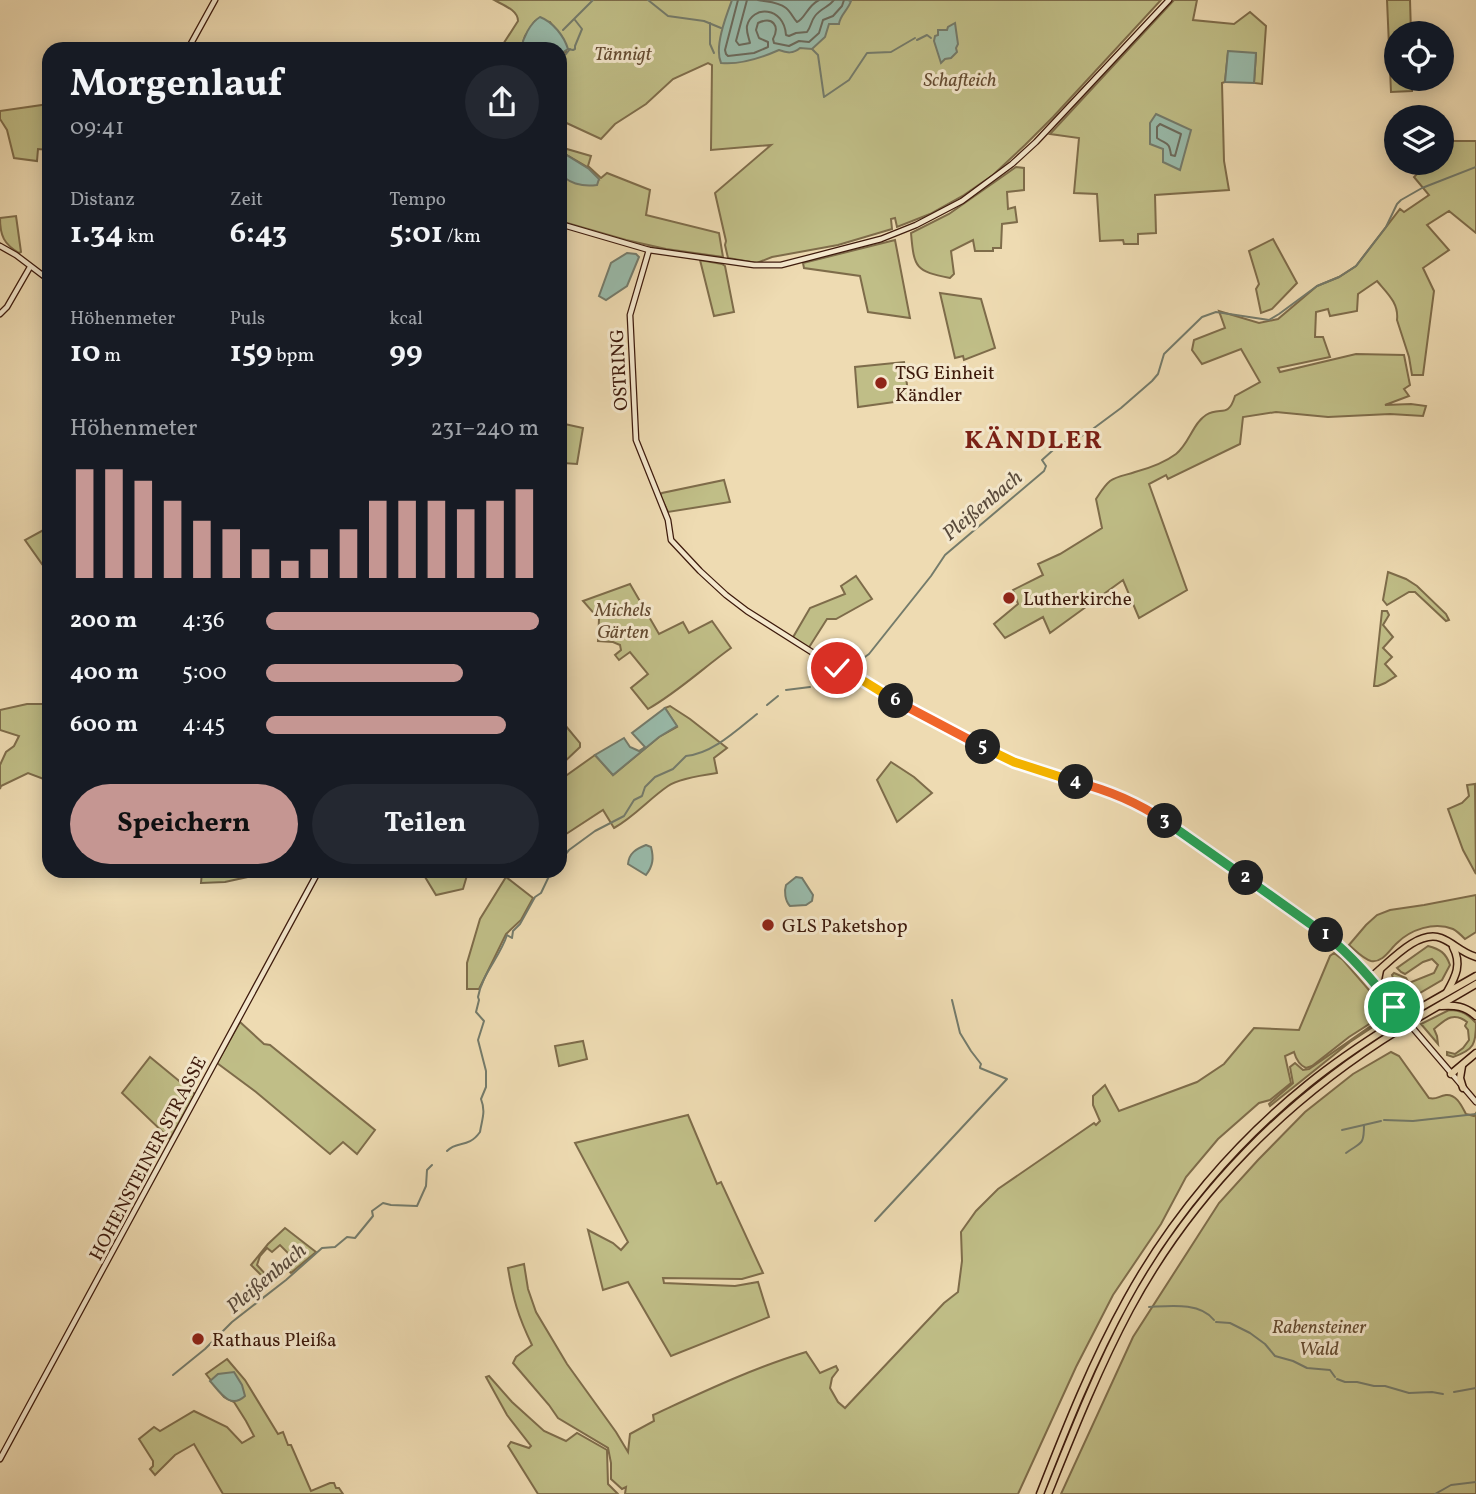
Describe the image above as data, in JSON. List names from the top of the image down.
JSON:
{
  "streets": {
    "main road": ["OSTRING", "HOHENSTEINER STRASSE"]
  },
  "districts": ["KÄNDLER"],
  "water": ["Pleißenbach"],
  "parks": [
    "Tännigt",
    "Schafteich",
    "Michels Gärten",
    "Rabensteiner Wald"
  ],
  "places": [
    "TSG Einheit Kändler",
    "Lutherkirche",
    "GLS Paketshop",
    "Rathaus Pleißa"
  ],
  "page": {
    "heading": ["Morgenlauf", "09:41"],
    "stats": [
      ["Distanz", "1.34 km"],
      ["Zeit", "6:43"],
      ["Tempo", "5:01 /km"],
      ["Höhenmeter", "10 m"],
      ["Puls", "159 bpm"],
      ["kcal", "99"]
    ],
    "chart": ["Höhenmeter", "231–240 m"],
    "list": [
      {
        "name": "200 m",
        "note": "4:36"
      },
      {
        "name": "400 m",
        "note": "5:00"
      },
      {
        "name": "600 m",
        "note": "4:45"
      }
    ],
    "pins": [
      "6",
      "5",
      "4",
      "3",
      "2",
      "1"
    ],
    "buttons": ["Speichern", "Teilen"]
  }
}
